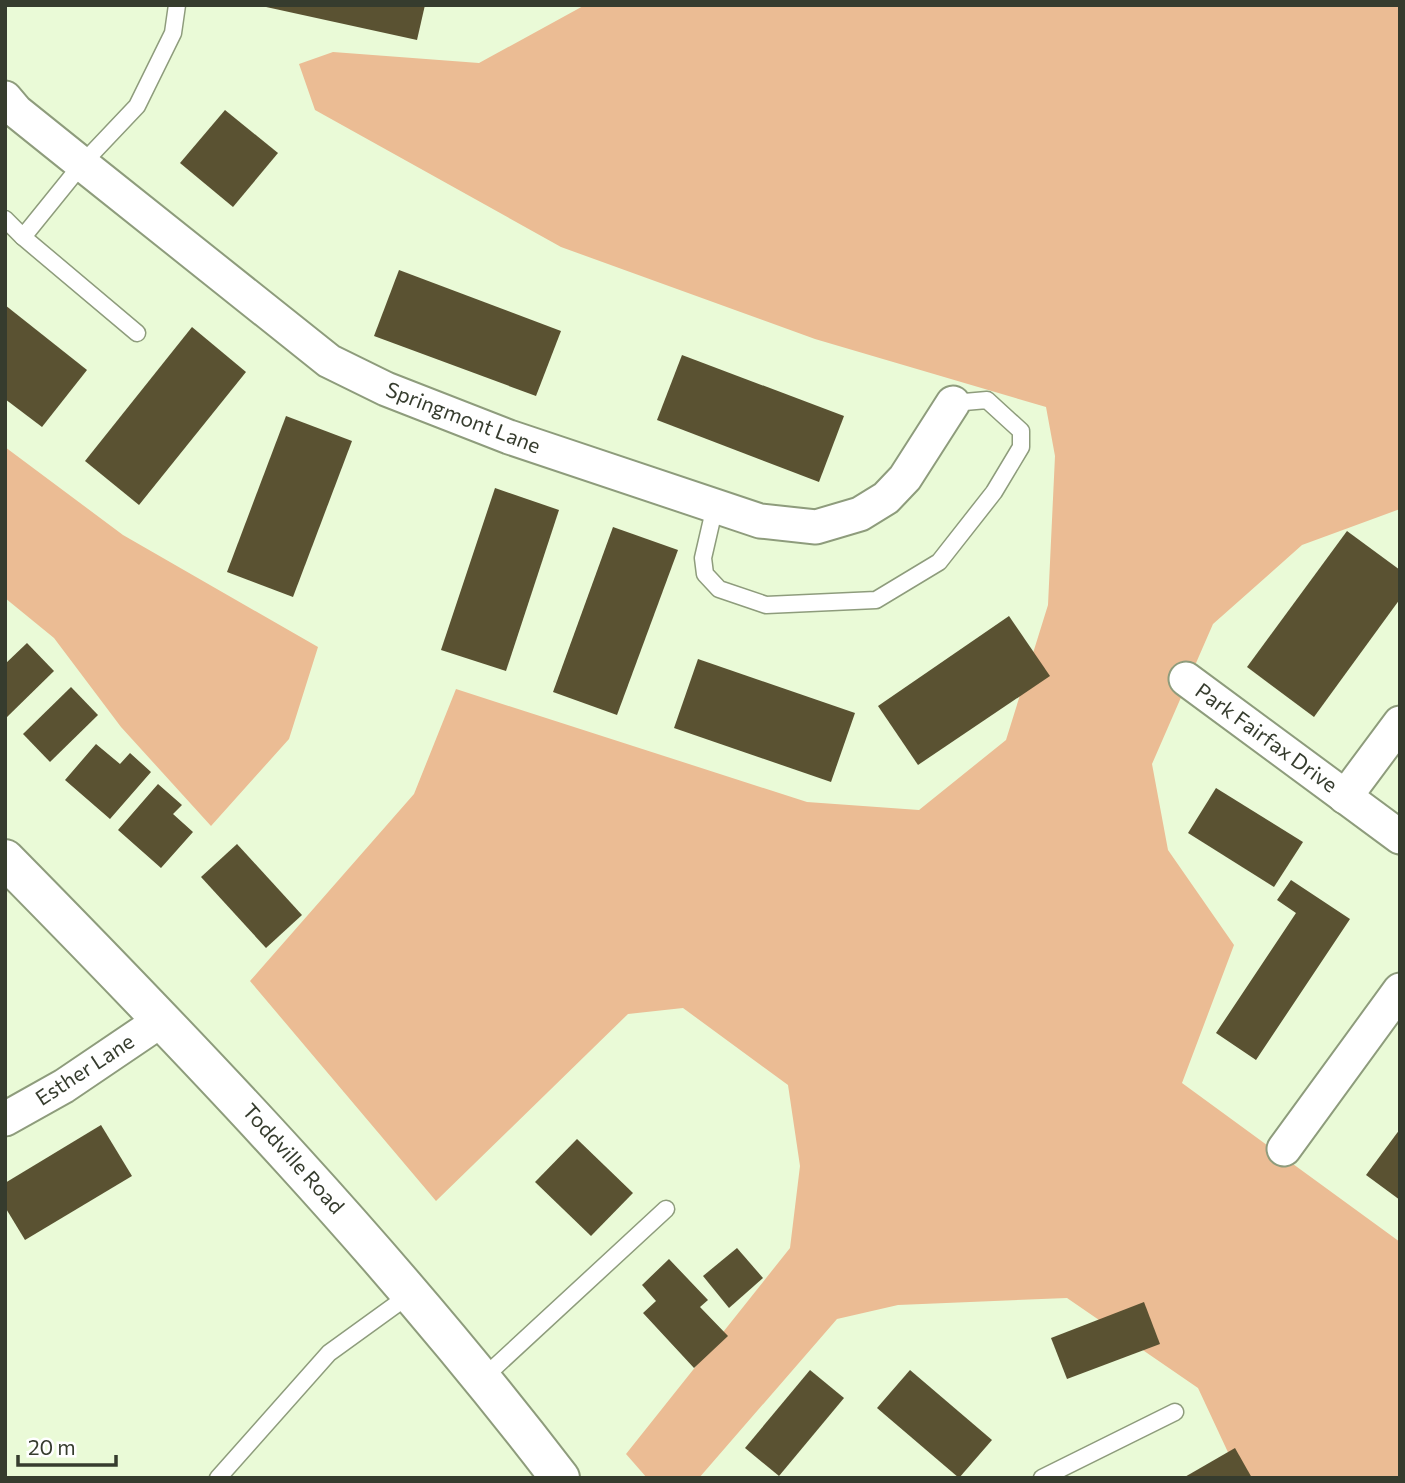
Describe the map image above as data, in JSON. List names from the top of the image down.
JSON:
{
  "streets": {
    "street": [
      "Springmont Lane",
      "Park Fairfax Drive",
      "Esther Lane",
      "Toddville Road"
    ]
  },
  "crossings": [
    ["Esther Lane", "Toddville Road"]
  ],
  "scale_bar": "20 m"
}
